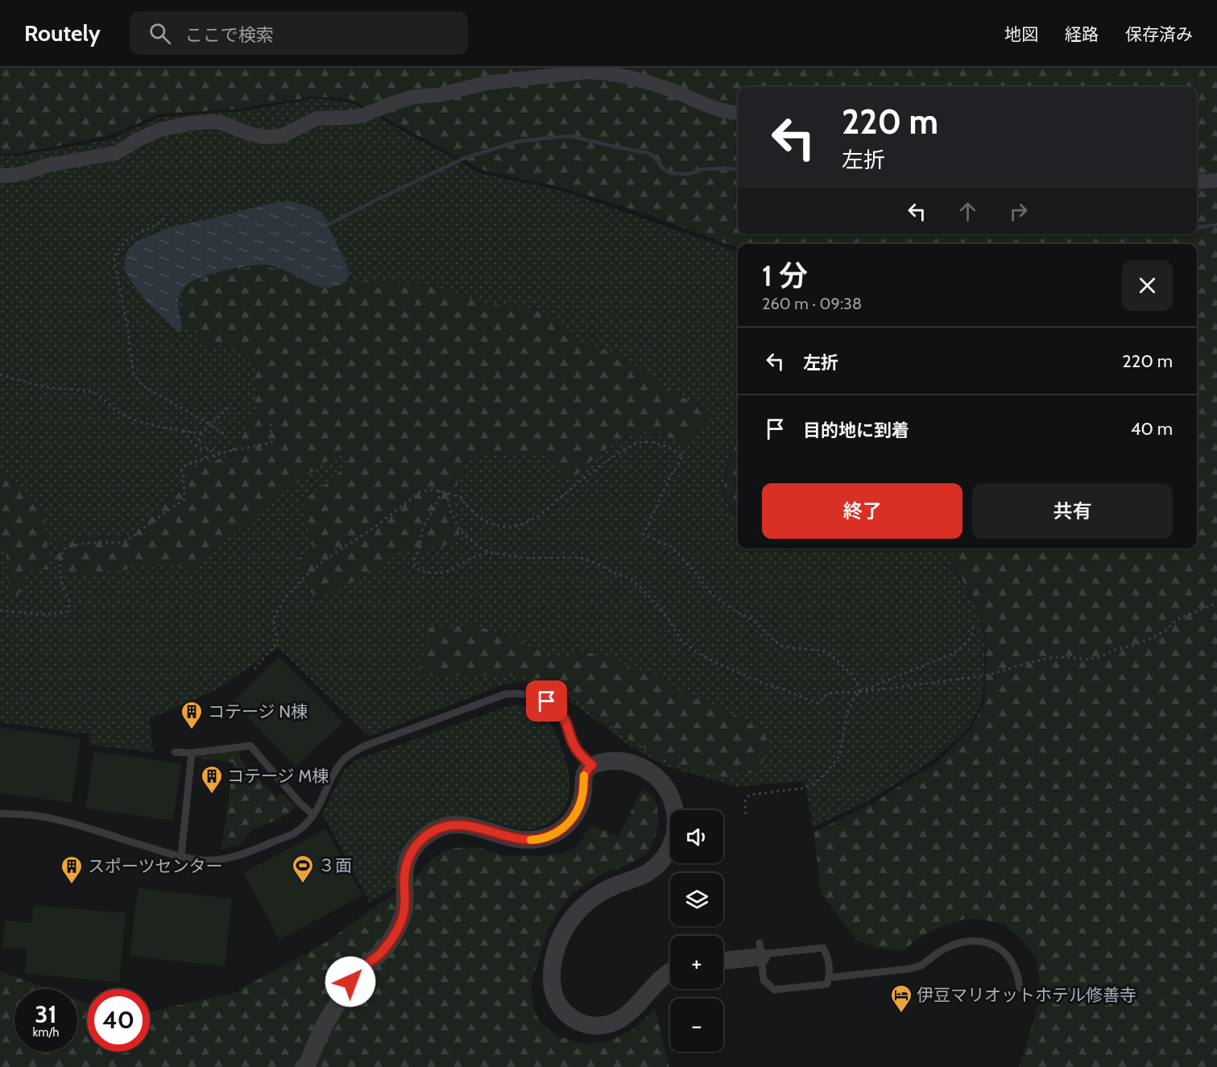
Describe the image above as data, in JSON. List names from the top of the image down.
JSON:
{
  "places": {
    "building": ["コテージ N棟", "コテージ M棟", "スポーツセンター"],
    "sports": ["３面"],
    "hotel": ["伊豆マリオットホテル修善寺"]
  },
  "page": {
    "header": "Routely",
    "search": "ここで検索",
    "nav": ["地図", "経路", "保存済み"],
    "turn": ["220 m", "左折"],
    "heading": ["1 分", "260 m · 09:38"],
    "list": [
      {
        "name": "左折",
        "value": "220 m"
      },
      {
        "name": "目的地に到着",
        "value": "40 m"
      }
    ],
    "buttons": ["終了", "共有"],
    "map_buttons": ["+", "−"],
    "speed": "31 km/h",
    "limit": "40"
  }
}
